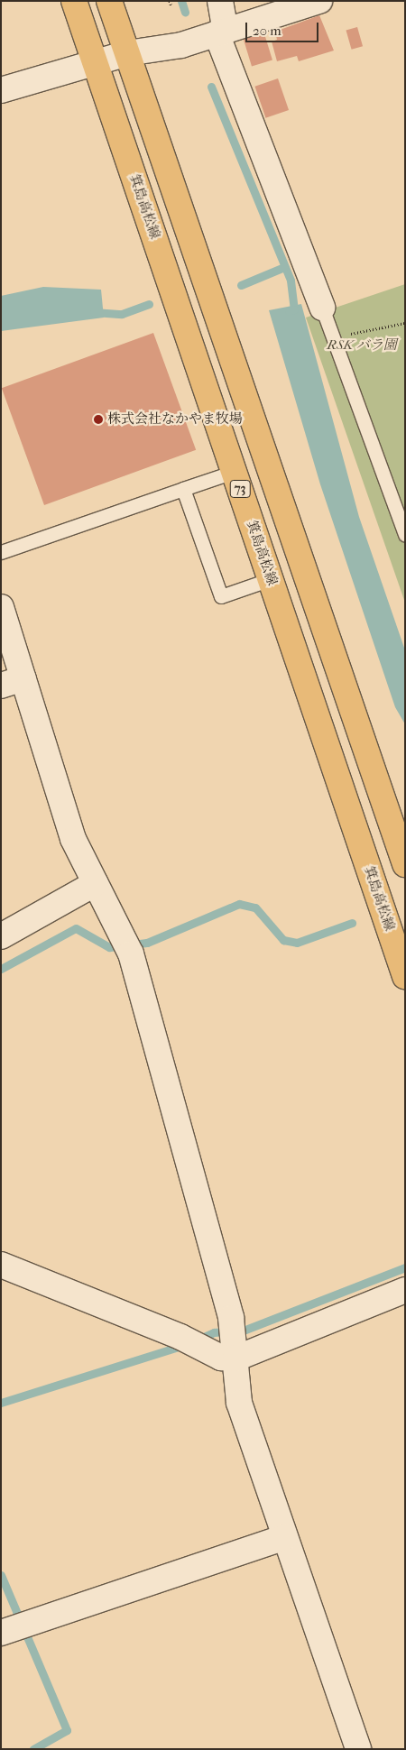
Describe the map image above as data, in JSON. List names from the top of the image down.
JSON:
{
  "streets": {
    "main road": ["箕島高松線", "73"]
  },
  "parks": ["RSK バラ園"],
  "places": ["株式会社なかやま牧場"],
  "scale_bar": "20 m"
}
